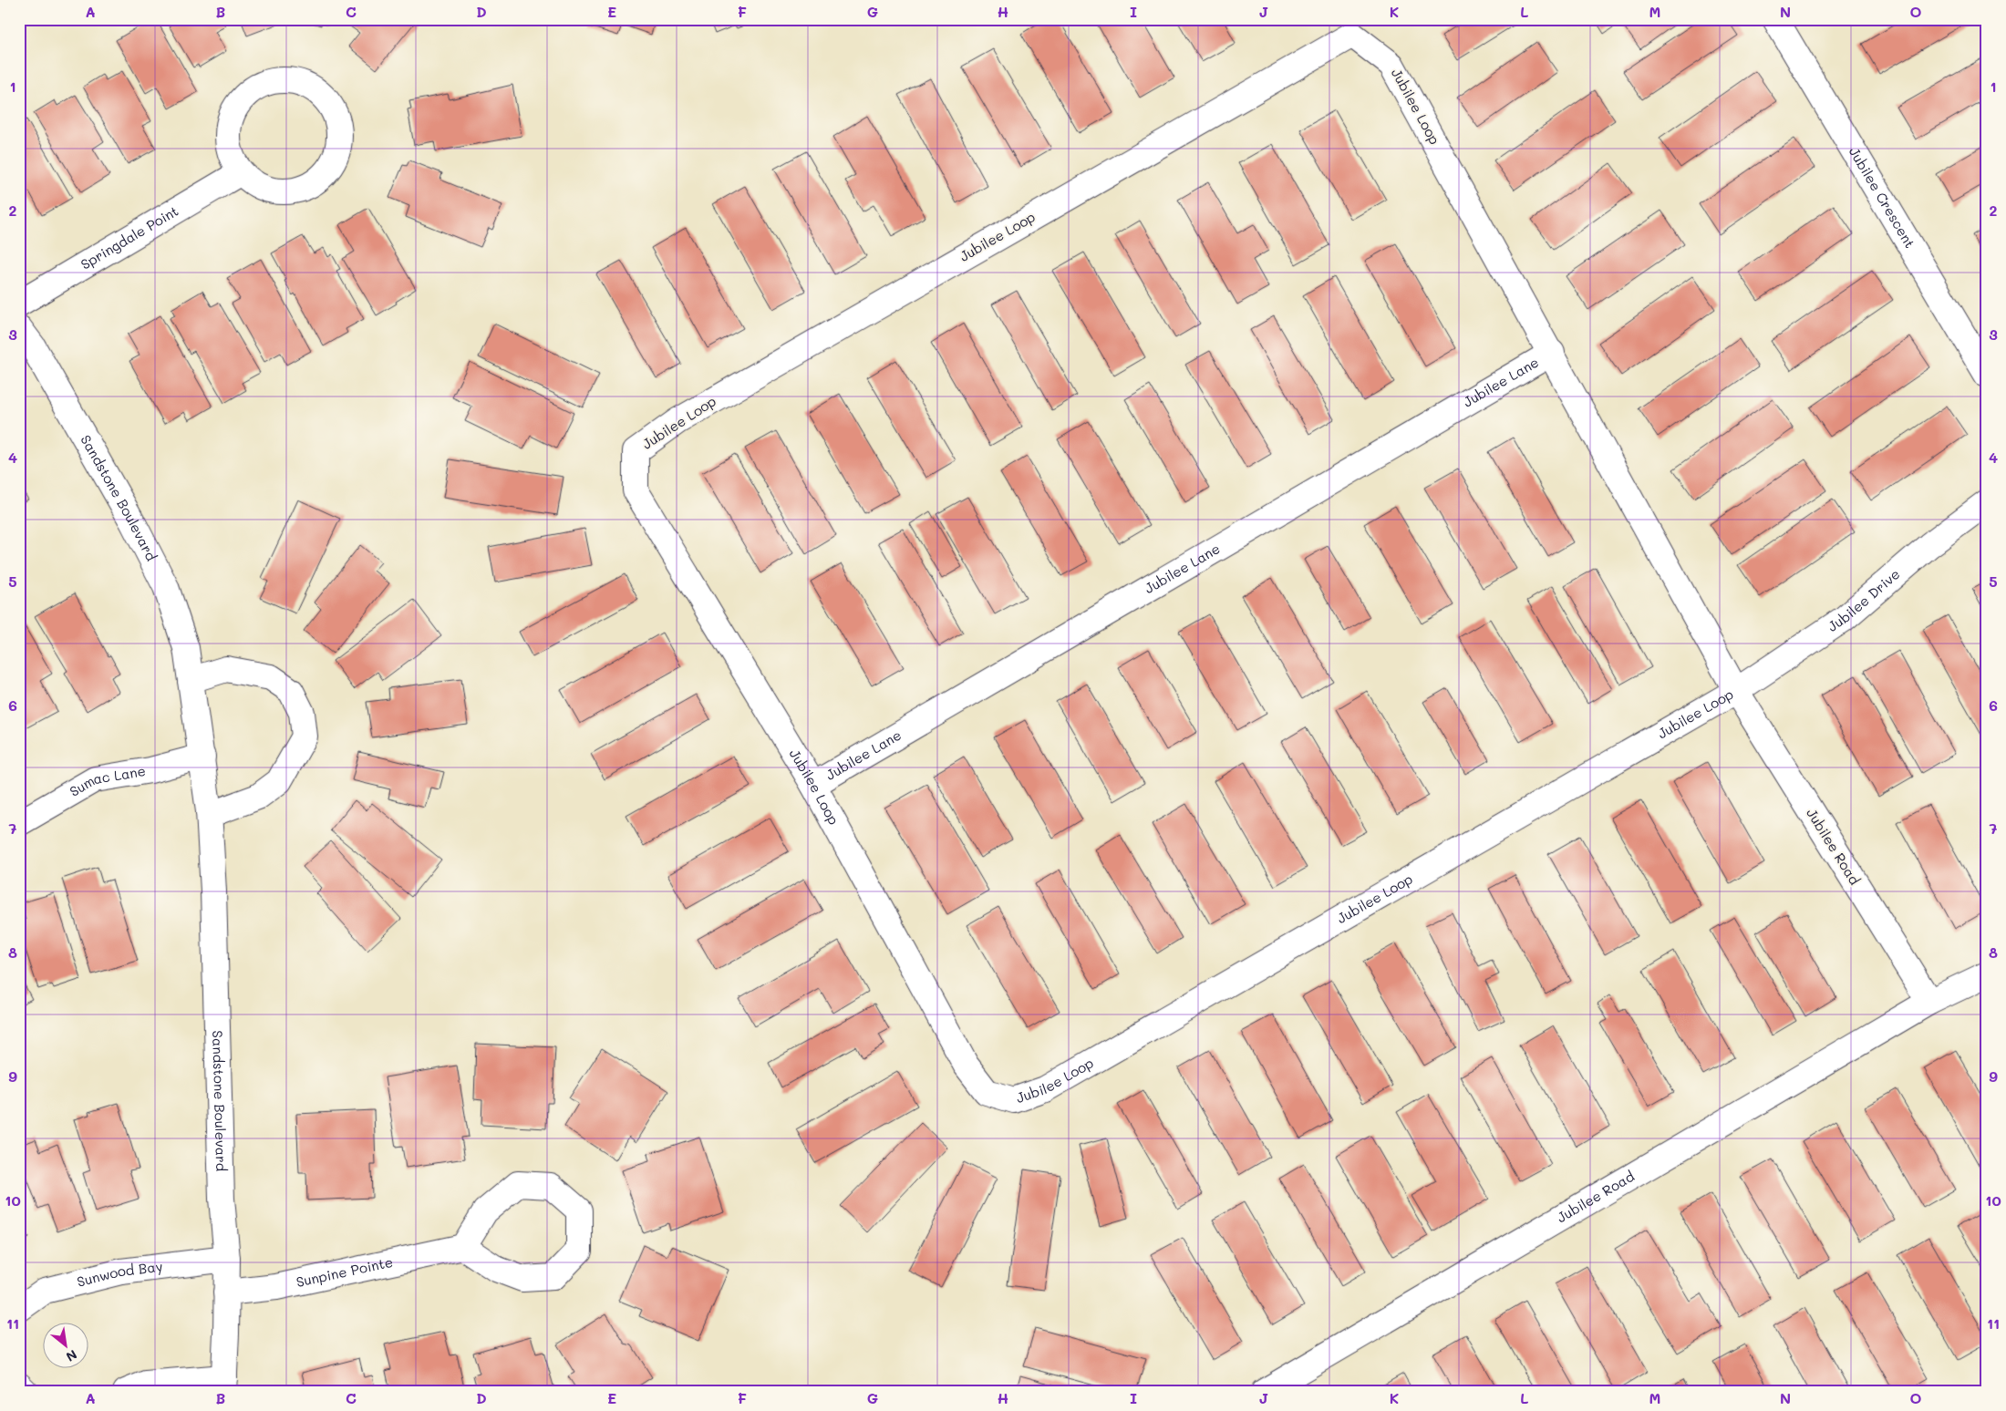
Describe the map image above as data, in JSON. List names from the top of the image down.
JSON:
{
  "streets": {
    "street": [
      "Jubilee Loop",
      "Jubilee Crescent",
      "Springdale Point",
      "Jubilee Lane",
      "Sandstone Boulevard",
      "Jubilee Drive",
      "Sumac Lane",
      "Jubilee Road",
      "Sunpine Pointe",
      "Sunwood Bay"
    ]
  },
  "crossings": [
    ["Jubilee Loop", "Jubilee Lane"],
    ["Jubilee Loop", "Jubilee Drive"],
    ["Jubilee Loop", "Jubilee Road"],
    ["Sandstone Boulevard", "Sumac Lane"],
    ["Sandstone Boulevard", "Sunpine Pointe"],
    ["Sandstone Boulevard", "Sunwood Bay"],
    ["Jubilee Drive", "Jubilee Road"]
  ],
  "north": "bottom right",
  "grid": {
    "columns": [
      "A",
      "B",
      "C",
      "D",
      "E",
      "F",
      "G",
      "H",
      "I",
      "J",
      "K",
      "L",
      "M",
      "N",
      "O"
    ],
    "rows": [
      "1",
      "2",
      "3",
      "4",
      "5",
      "6",
      "7",
      "8",
      "9",
      "10",
      "11"
    ]
  }
}
